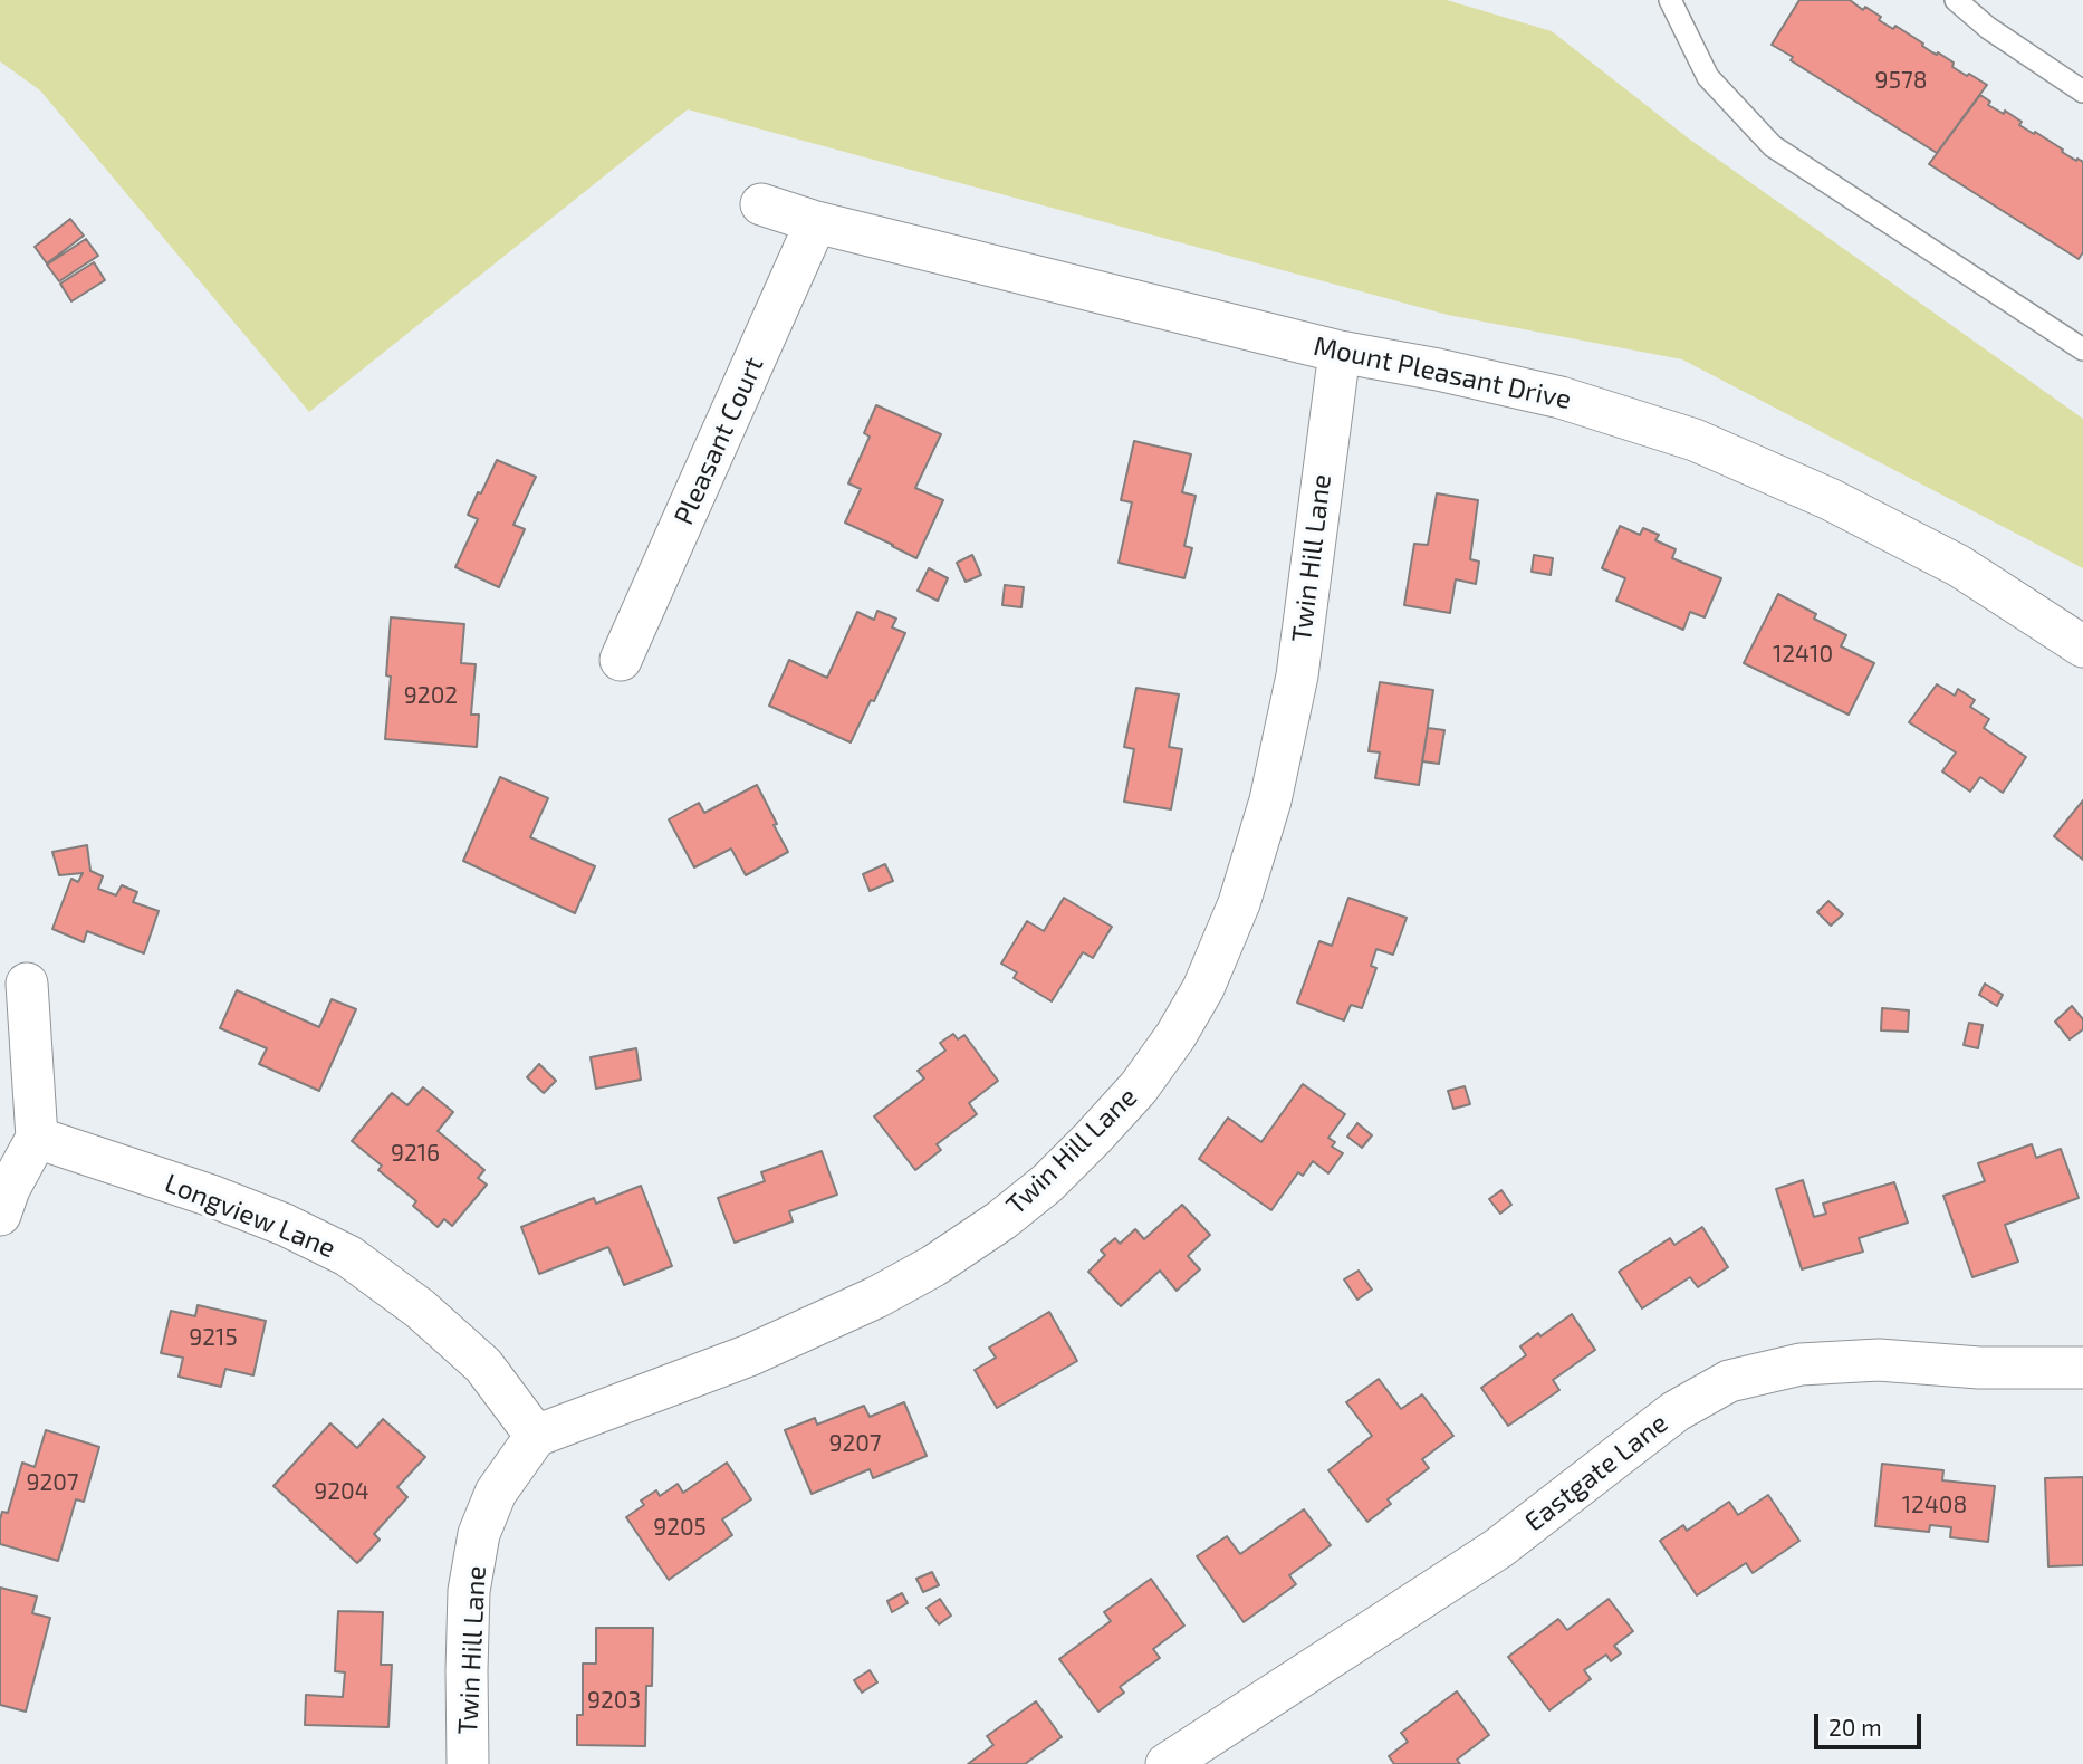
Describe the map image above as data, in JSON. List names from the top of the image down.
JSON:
{
  "streets": {
    "street": [
      "Mount Pleasant Drive",
      "Pleasant Court",
      "Twin Hill Lane",
      "Longview Lane",
      "Eastgate Lane"
    ]
  },
  "crossings": [
    ["Mount Pleasant Drive", "Pleasant Court"],
    ["Mount Pleasant Drive", "Twin Hill Lane"],
    ["Twin Hill Lane", "Longview Lane"]
  ],
  "house_numbers": [
    "9578",
    "12410",
    "9202",
    "9216",
    "9215",
    "9207",
    "9207",
    "9204",
    "12408",
    "9205",
    "9203"
  ],
  "scale_bar": "20 m"
}
